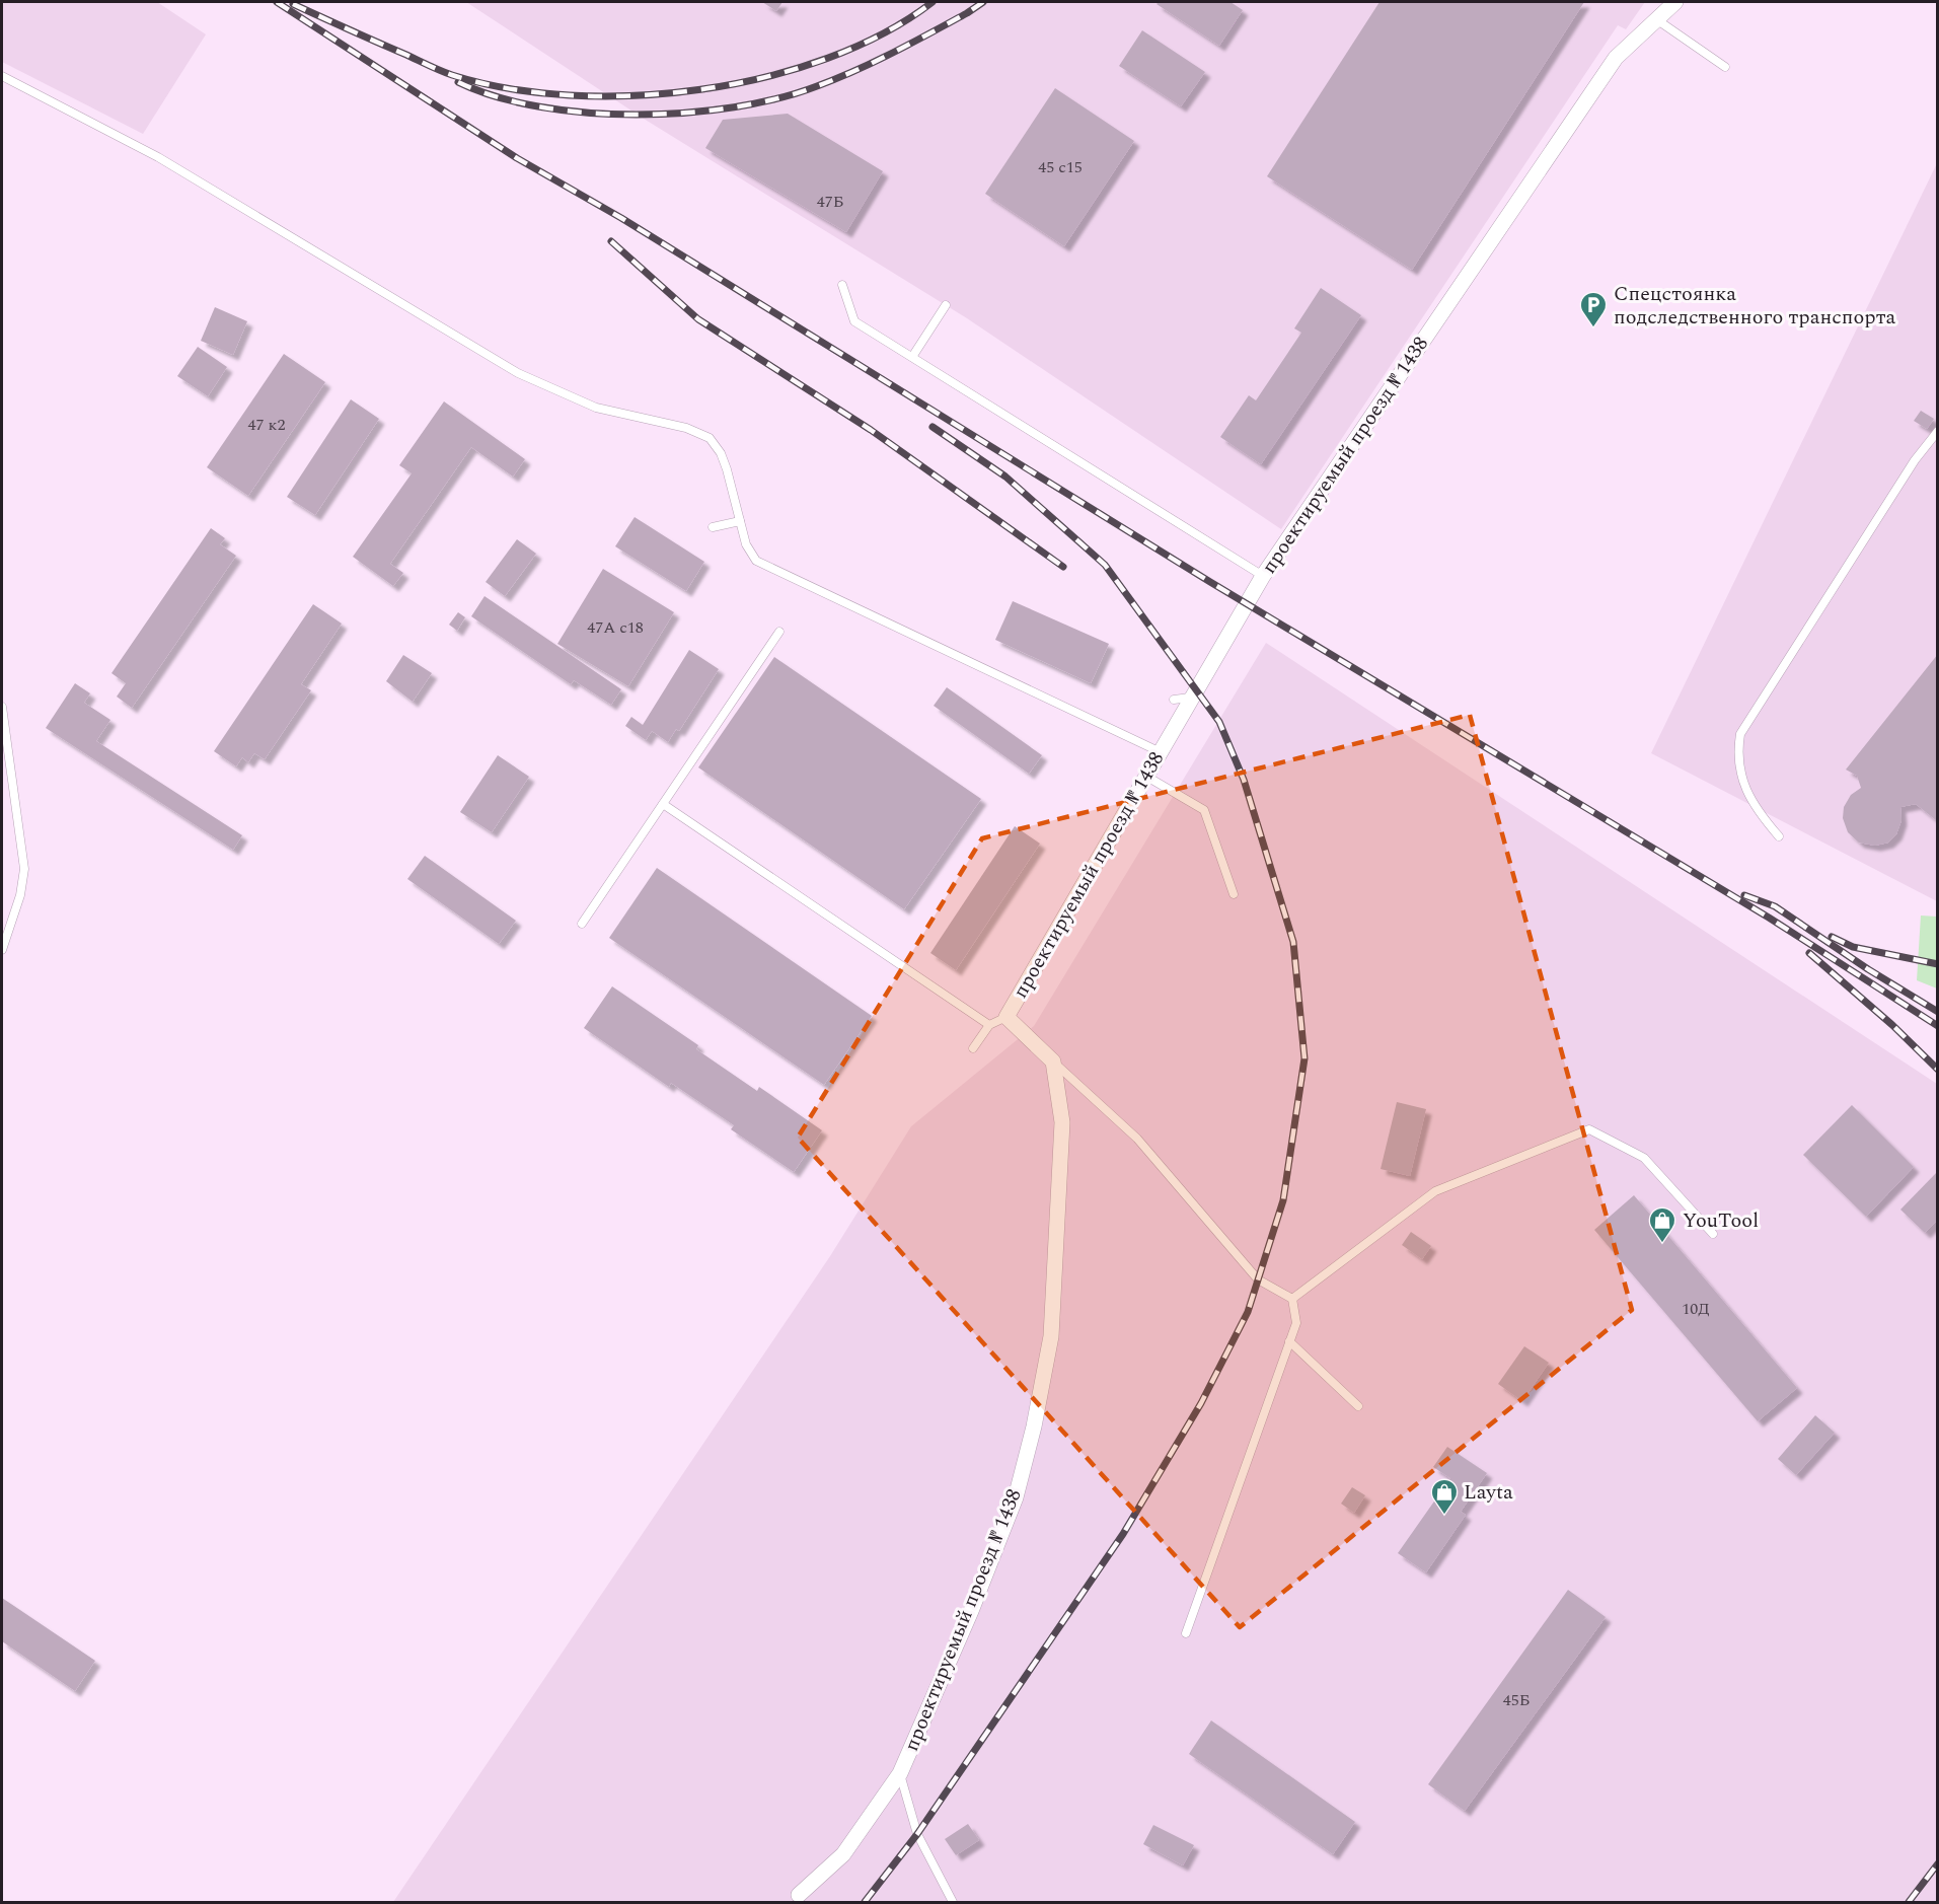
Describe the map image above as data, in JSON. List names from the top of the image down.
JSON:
{
  "streets": {
    "street": ["проектируемый проезд № 1438"]
  },
  "places": {
    "parking": ["Спецстоянка подследственного транспорта"],
    "shop": ["YouTool", "Layta"]
  },
  "house_numbers": [
    "45 с15",
    "47Б",
    "47 к2",
    "47А с18",
    "10Д",
    "45Б"
  ]
}
